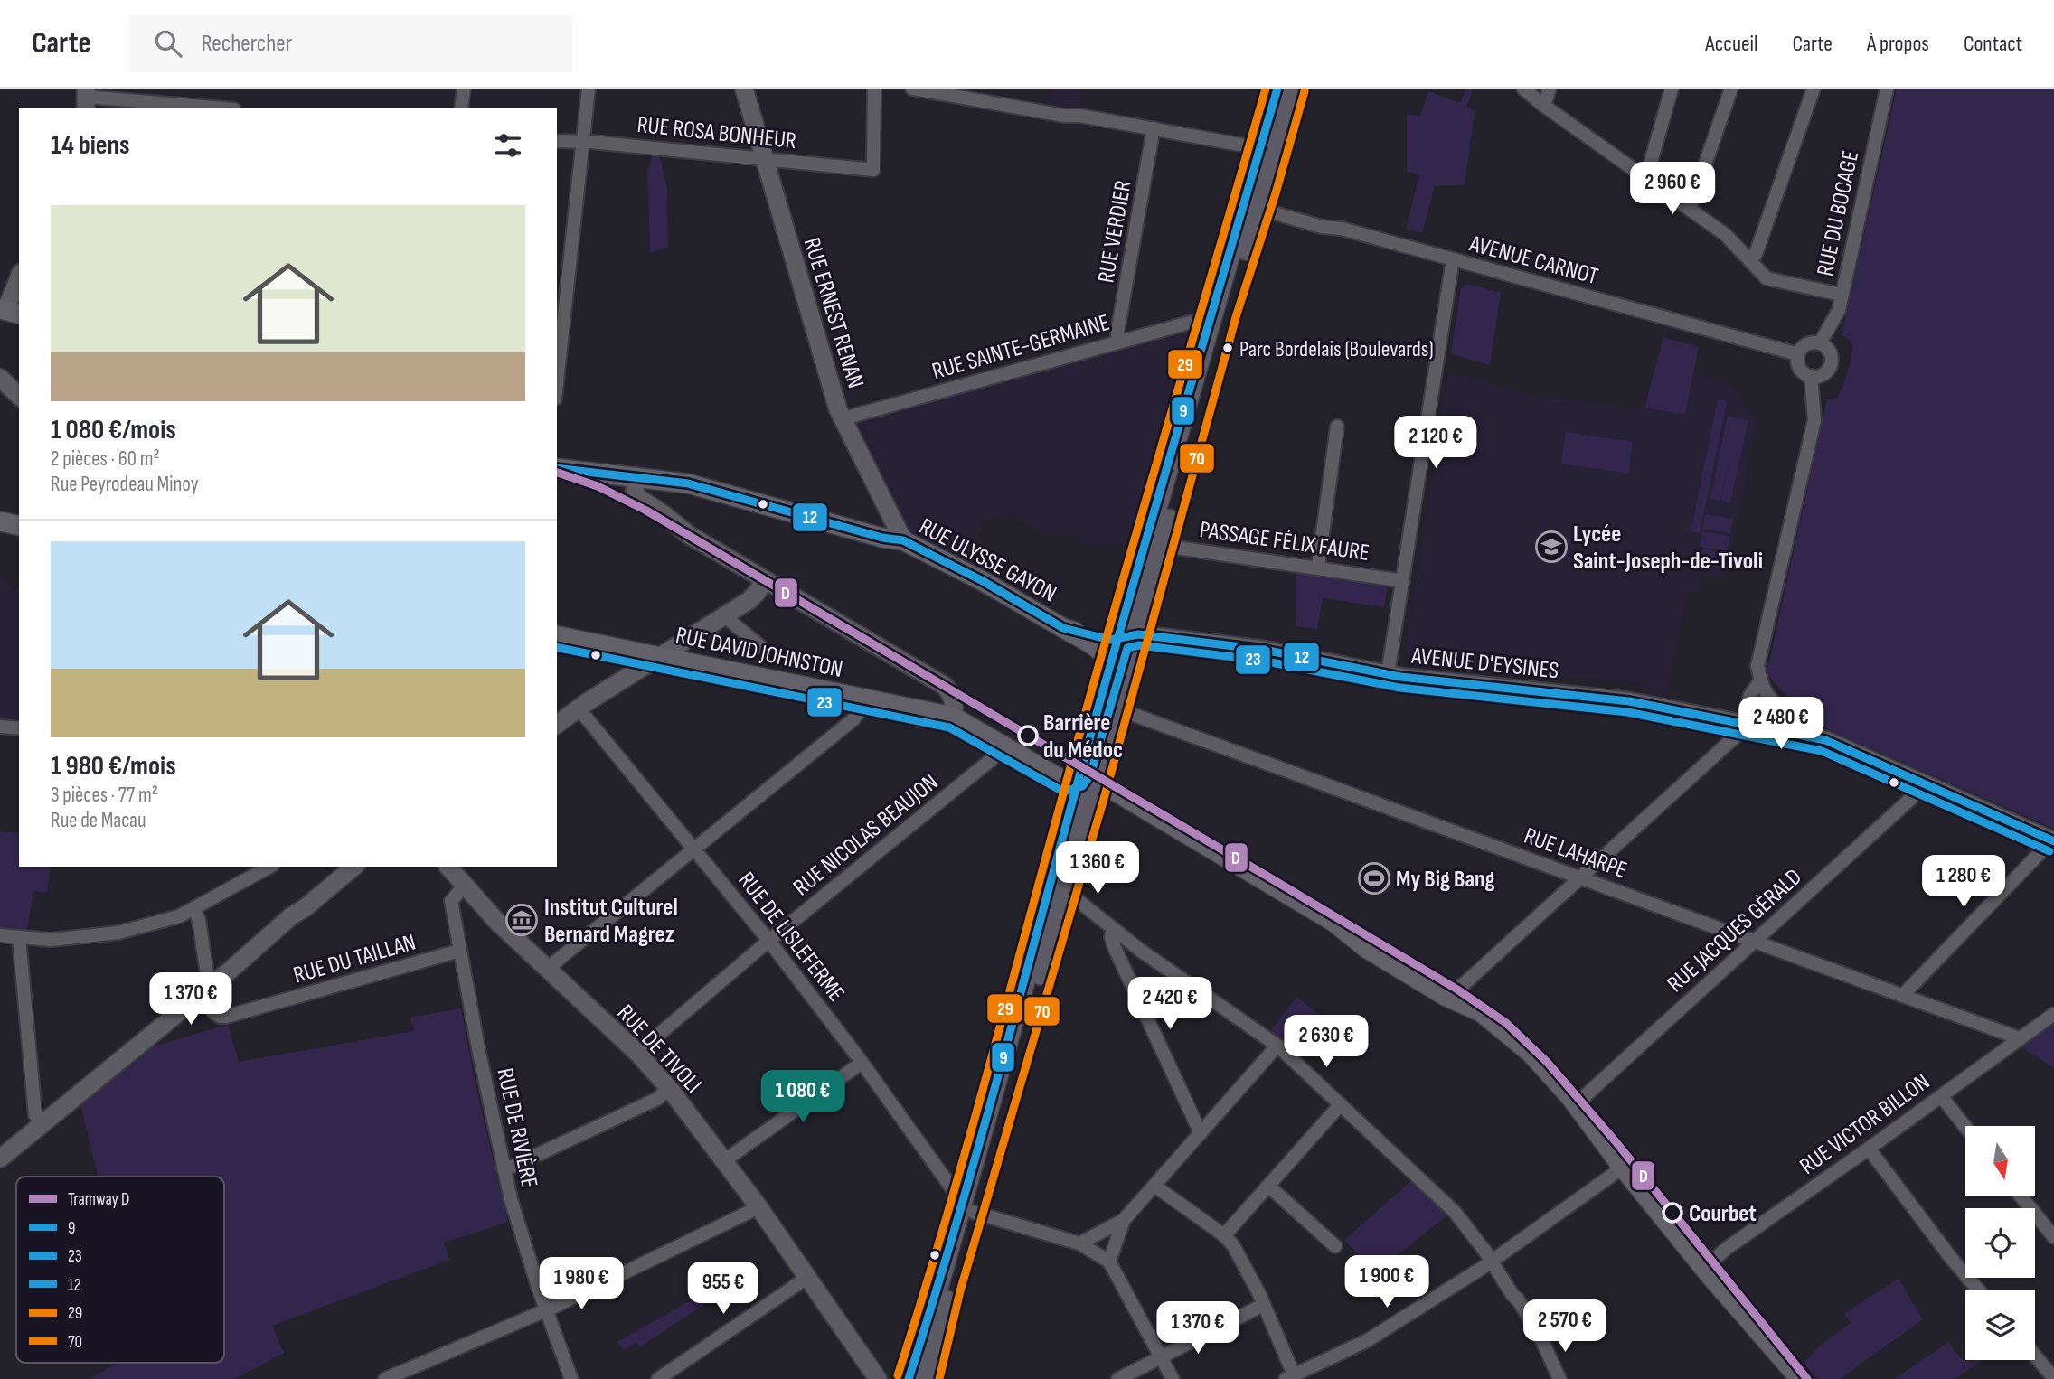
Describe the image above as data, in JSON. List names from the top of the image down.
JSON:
{
  "streets": {
    "main road": ["RUE ULYSSE GAYON", "RUE DAVID JOHNSTON"],
    "street": [
      "RUE ROSA BONHEUR",
      "RUE DU BOCAGE",
      "RUE VERDIER",
      "AVENUE CARNOT",
      "RUE ERNEST RENAN",
      "RUE SAINTE-GERMAINE",
      "PASSAGE FÉLIX FAURE",
      "AVENUE D'EYSINES",
      "RUE NICOLAS BEAUJON",
      "RUE LAHARPE",
      "RUE JACQUES GÉRALD",
      "RUE DE LISLEFERME",
      "RUE DU TAILLAN",
      "RUE DE TIVOLI",
      "RUE VICTOR BILLON",
      "RUE DE RIVIÈRE"
    ]
  },
  "crossings": [
    ["RUE ROSA BONHEUR", "RUE ERNEST RENAN"],
    ["RUE DU BOCAGE", "AVENUE CARNOT"],
    ["RUE VERDIER", "RUE SAINTE-GERMAINE"],
    ["RUE ERNEST RENAN", "RUE SAINTE-GERMAINE"],
    ["RUE ERNEST RENAN", "RUE ULYSSE GAYON"],
    ["RUE ULYSSE GAYON", "AVENUE D'EYSINES"],
    ["RUE DAVID JOHNSTON", "RUE NICOLAS BEAUJON"],
    ["RUE DAVID JOHNSTON", "RUE JACQUES GÉRALD"],
    ["RUE DAVID JOHNSTON", "RUE VICTOR BILLON"],
    ["AVENUE D'EYSINES", "RUE JACQUES GÉRALD"],
    ["RUE NICOLAS BEAUJON", "RUE DE LISLEFERME"],
    ["RUE NICOLAS BEAUJON", "RUE DE TIVOLI"],
    ["RUE LAHARPE", "RUE JACQUES GÉRALD"],
    ["RUE LAHARPE", "RUE VICTOR BILLON"],
    ["RUE DU TAILLAN", "RUE DE RIVIÈRE"],
    ["RUE DE TIVOLI", "RUE DE RIVIÈRE"]
  ],
  "places": {
    "other": ["Parc Bordelais (Boulevards)", "Barrière du Médoc", "Courbet"],
    "school or university": ["Lycée Saint-Joseph-de-Tivoli"],
    "sports": ["My Big Bang"],
    "museum": ["Institut Culturel Bernard Magrez"]
  },
  "lines": [
    "transit line 9",
    "transit line 29",
    "transit line 70",
    "transit line 12",
    "tram line D",
    "transit line 23"
  ],
  "legend": [
    "Tramway D",
    "9",
    "23",
    "12",
    "29",
    "70"
  ],
  "north": "bottom",
  "page": {
    "header": "Carte",
    "search": "Rechercher",
    "nav": [
      "Accueil",
      "Carte",
      "À propos",
      "Contact"
    ],
    "heading": "14 biens",
    "price": [
      "2 960 €",
      "2 120 €",
      "2 480 €",
      "1 360 €",
      "1 280 €",
      "1 370 €",
      "2 420 €",
      "2 630 €",
      "1 080 €",
      "1 900 €",
      "1 980 €",
      "955 €",
      "2 570 €",
      "1 370 €"
    ],
    "list": [
      {
        "name": "1 080 €/mois",
        "note": "2 pièces · 60 m² · Rue Peyrodeau Minoy"
      },
      {
        "name": "1 980 €/mois",
        "note": "3 pièces · 77 m² · Rue de Macau"
      }
    ]
  }
}
